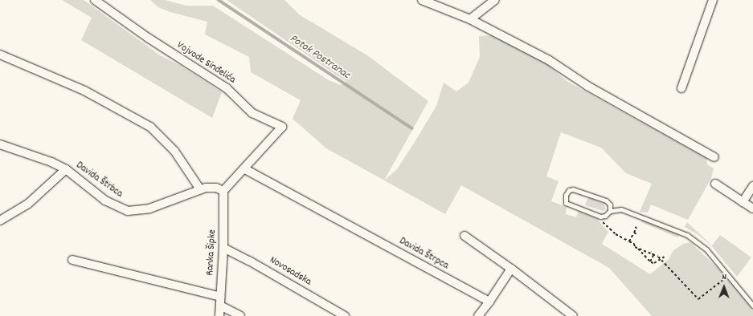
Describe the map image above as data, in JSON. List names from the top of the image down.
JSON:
{
  "streets": {
    "street": [
      "Vojvode Sinđelića",
      "Davida Štrbca",
      "Ranka Šipke",
      "Davida Štrpca",
      "Novosadska"
    ]
  },
  "crossings": [
    ["Vojvode Sinđelića", "Davida Štrbca"],
    ["Vojvode Sinđelića", "Ranka Šipke"],
    ["Vojvode Sinđelića", "Davida Štrpca"],
    ["Davida Štrbca", "Ranka Šipke"],
    ["Ranka Šipke", "Novosadska"]
  ],
  "water": ["Potok Postranac"],
  "north": "top"
}
